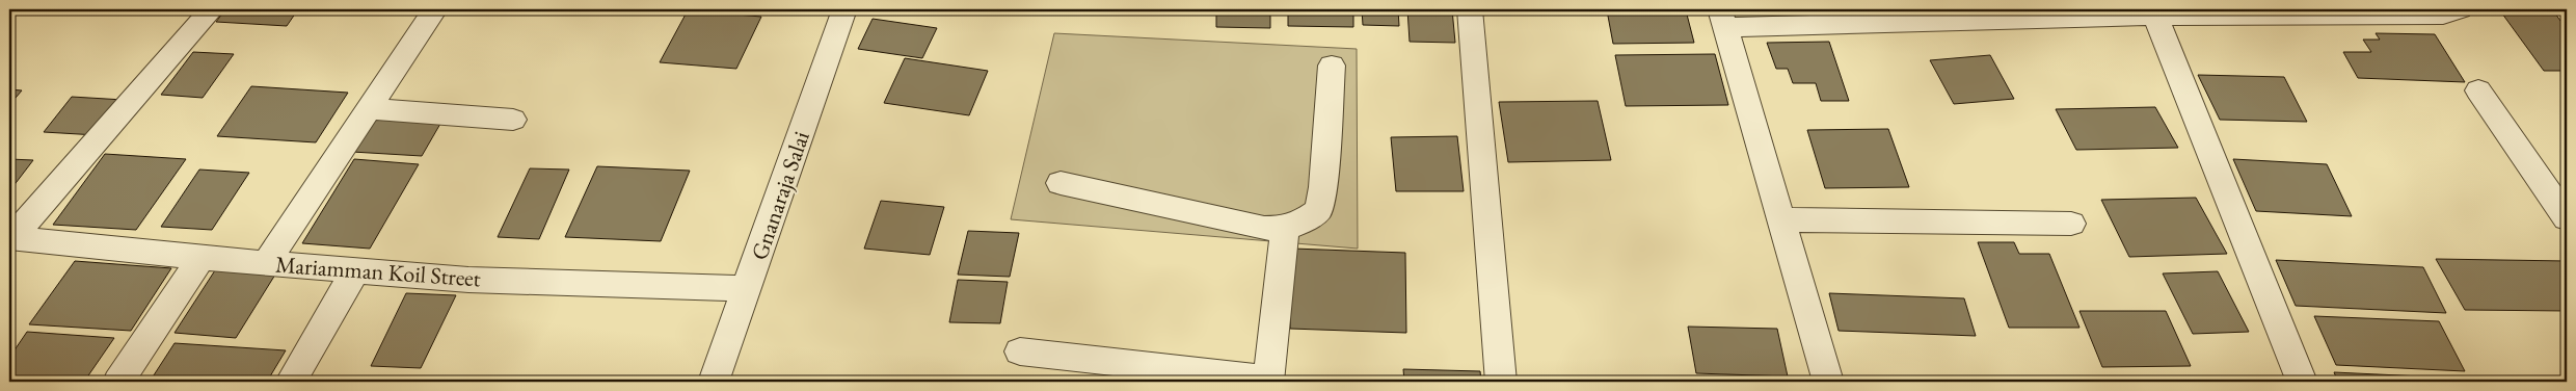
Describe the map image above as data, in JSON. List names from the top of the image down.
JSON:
{
  "streets": {
    "street": ["Gnanaraja Salai", "Mariamman Koil Street"]
  },
  "crossings": [
    ["Gnanaraja Salai", "Mariamman Koil Street"]
  ]
}
